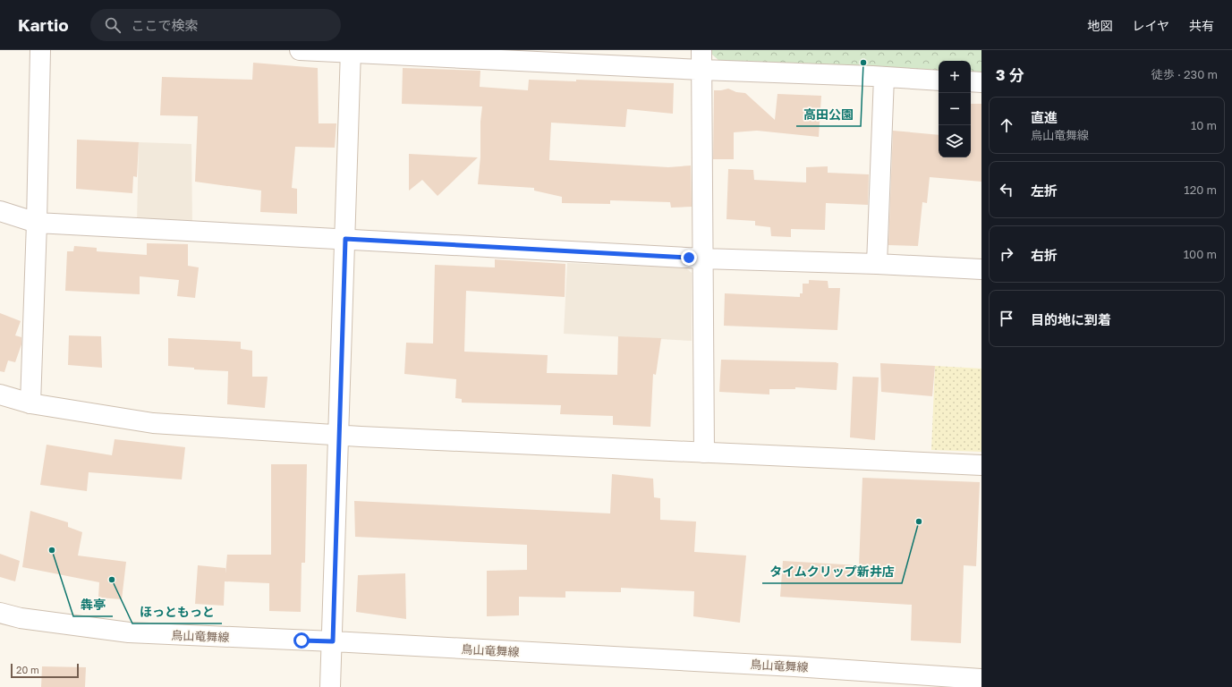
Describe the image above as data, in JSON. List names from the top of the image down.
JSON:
{
  "streets": {
    "street": ["鳥山竜舞線"]
  },
  "places": [
    "高田公園",
    "タイムクリップ新井店",
    "犇亭",
    "ほっともっと"
  ],
  "scale_bar": "20 m",
  "page": {
    "header": "Kartio",
    "search": "ここで検索",
    "nav": ["地図", "レイヤ", "共有"],
    "heading": ["3 分", "徒歩 · 230 m"],
    "map_buttons": ["+", "−"],
    "list": [
      ["直進", "鳥山竜舞線", "10 m"],
      ["左折", "120 m"],
      ["右折", "100 m"],
      "目的地に到着"
    ],
    "scale": "20 m"
  }
}
